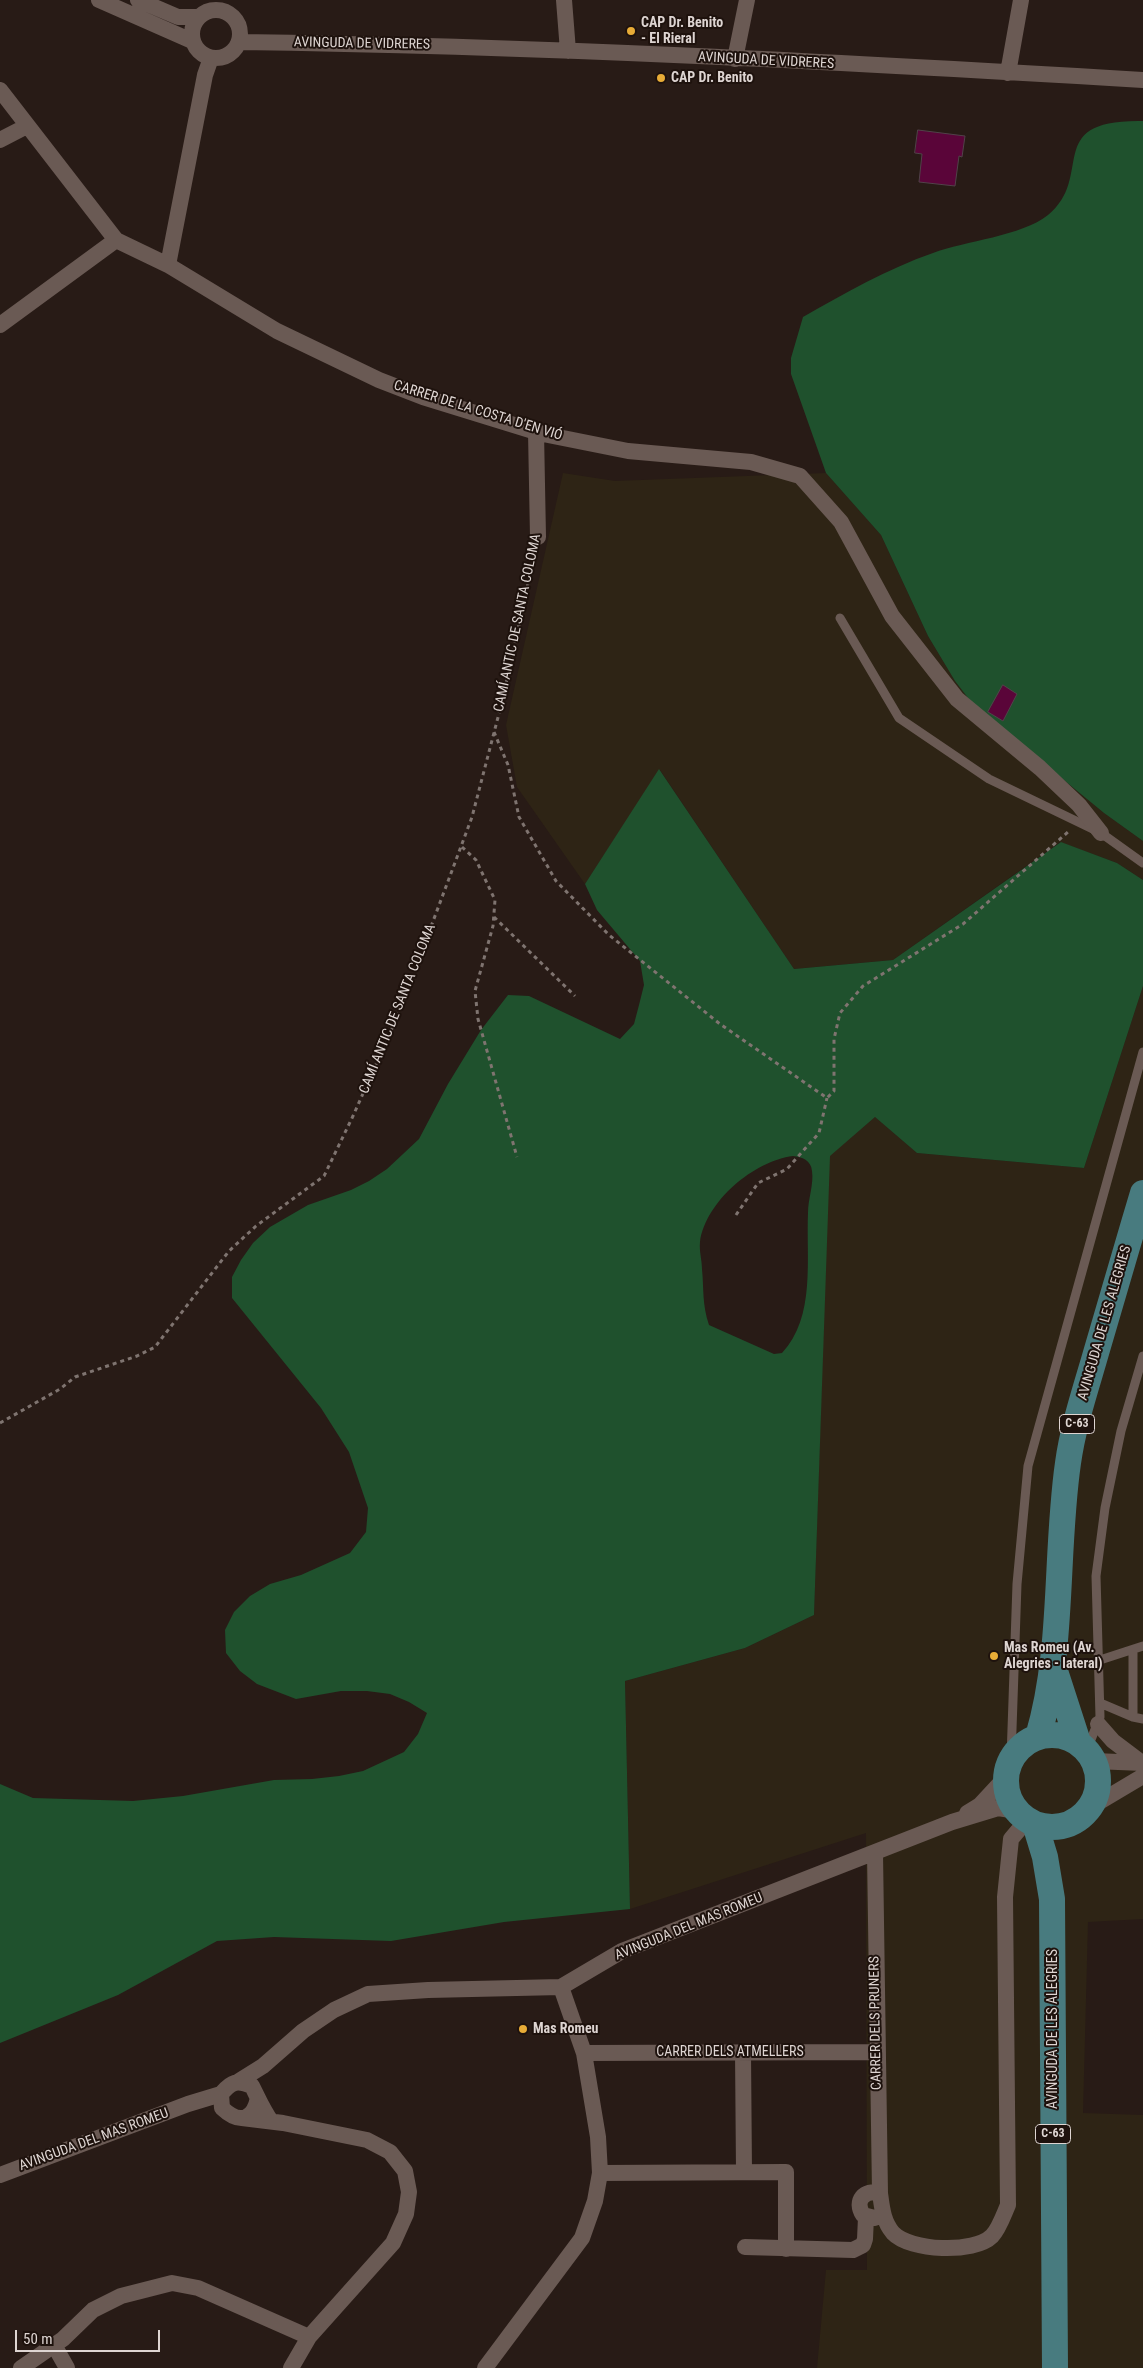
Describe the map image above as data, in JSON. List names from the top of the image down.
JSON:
{
  "streets": {
    "main road": ["AVINGUDA DE LES ALEGRIES", "C-63"],
    "street": [
      "AVINGUDA DE VIDRERES",
      "CARRER DE LA COSTA D'EN VIÓ",
      "CAMÍ ANTIC DE SANTA COLOMA",
      "AVINGUDA DEL MAS ROMEU",
      "CARRER DELS PRUNERS",
      "CARRER DELS ATMELLERS"
    ]
  },
  "crossings": [
    ["CARRER DE LA COSTA D'EN VIÓ", "CAMÍ ANTIC DE SANTA COLOMA"],
    ["AVINGUDA DE LES ALEGRIES", "C-63"],
    ["AVINGUDA DE LES ALEGRIES", "AVINGUDA DEL MAS ROMEU"],
    ["C-63", "AVINGUDA DEL MAS ROMEU"],
    ["AVINGUDA DEL MAS ROMEU", "CARRER DELS PRUNERS"],
    ["CARRER DELS PRUNERS", "CARRER DELS ATMELLERS"]
  ],
  "places": [
    "CAP Dr. Benito - El Rieral",
    "CAP Dr. Benito",
    "Mas Romeu (Av. Alegries - lateral)",
    "Mas Romeu"
  ],
  "scale_bar": "50 m"
}
